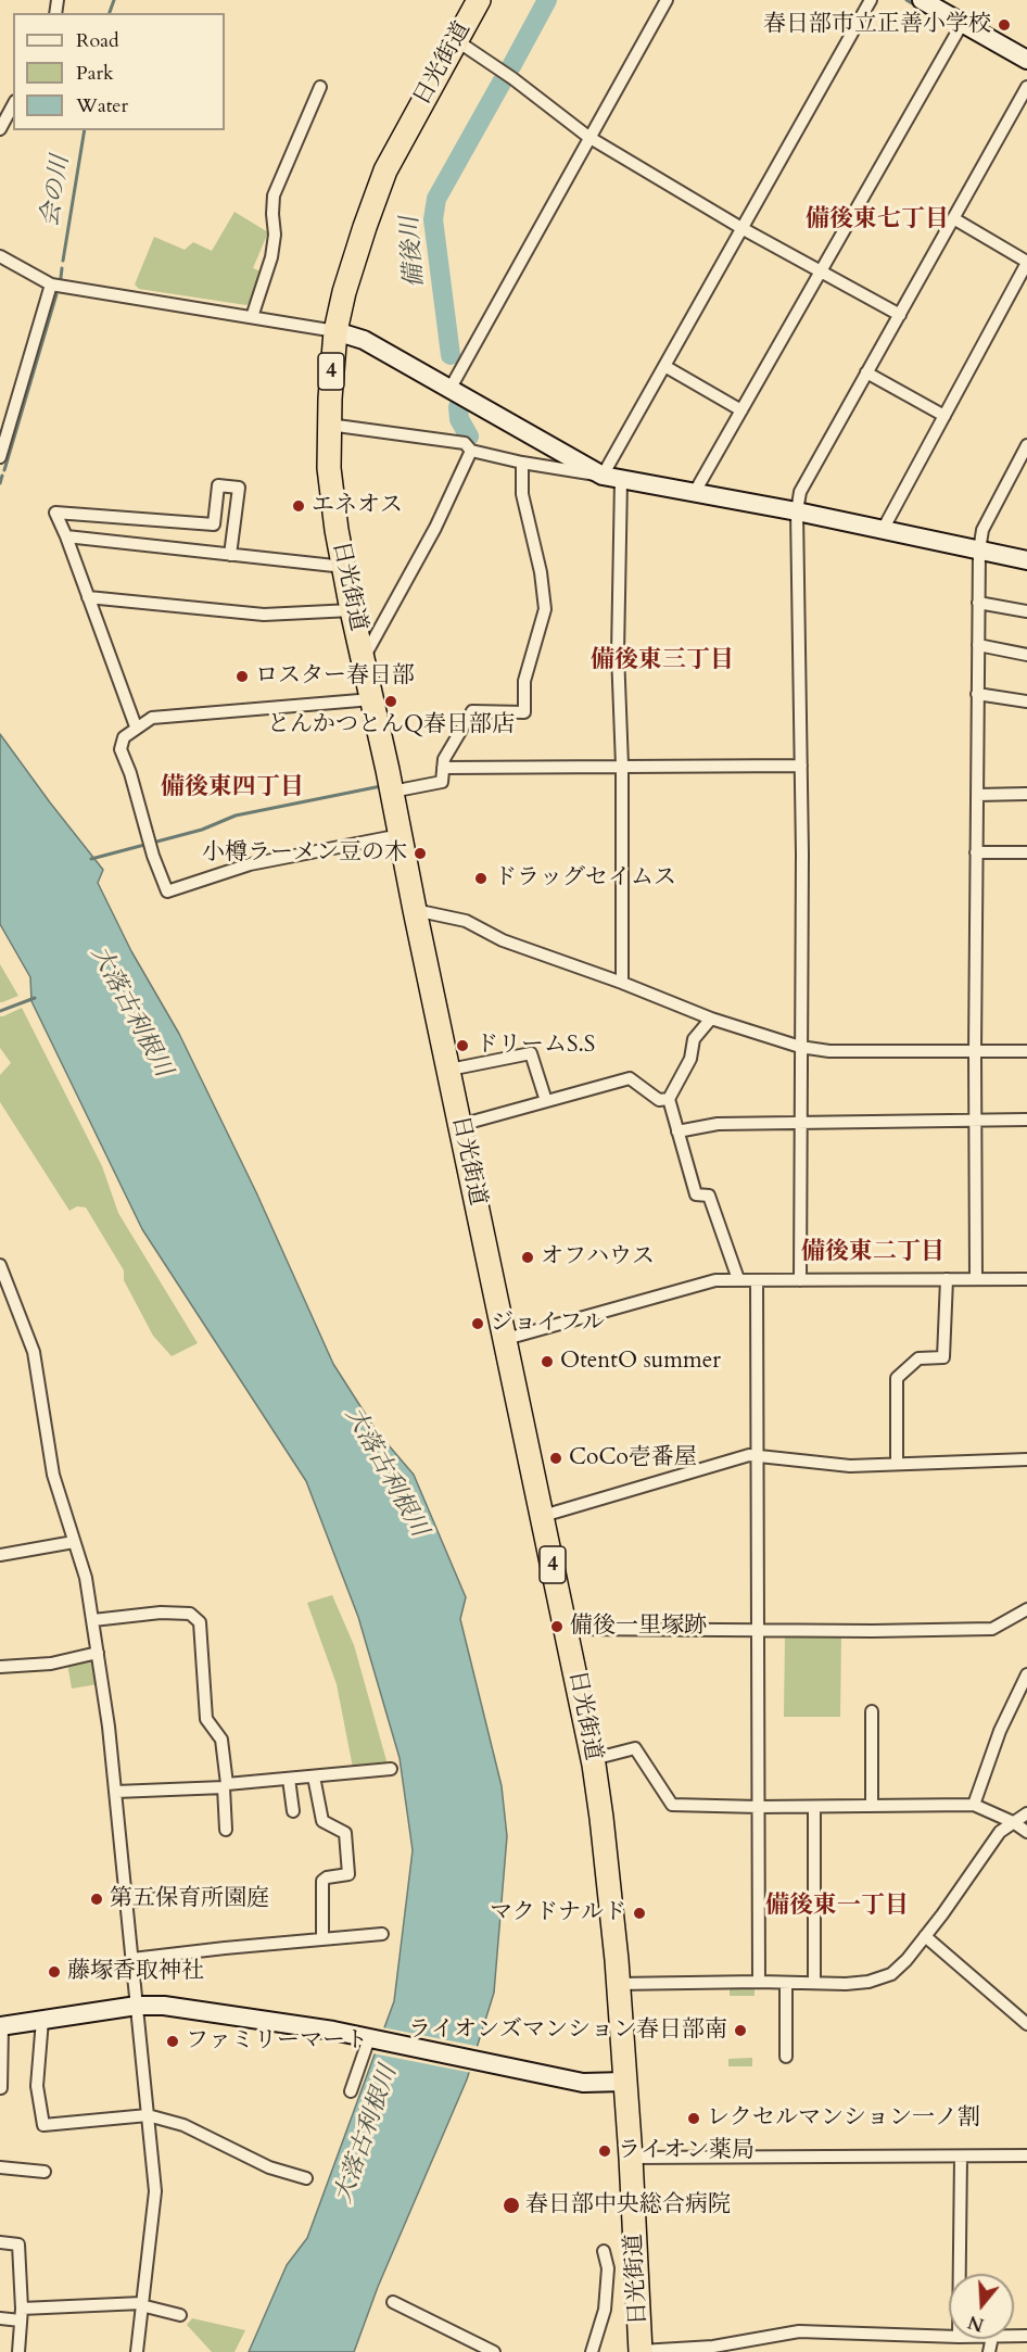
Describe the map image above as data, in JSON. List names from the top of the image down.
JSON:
{
  "streets": {
    "highway": ["日光街道", "4"]
  },
  "districts": [
    "備後東七丁目",
    "備後東三丁目",
    "備後東四丁目",
    "備後東二丁目",
    "備後東一丁目"
  ],
  "water": ["会の川", "備後川", "大落古利根川"],
  "places": [
    "春日部市立正善小学校",
    "エネオス",
    "ロスター春日部",
    "とんかつとんQ春日部店",
    "小樽ラーメン豆の木",
    "ドラッグセイムス",
    "ドリームS.S",
    "オフハウス",
    "ジョイフル",
    "OtentO summer",
    "CoCo壱番屋",
    "備後一里塚跡",
    "第五保育所園庭",
    "マクドナルド",
    "藤塚香取神社",
    "ライオンズマンション春日部南",
    "ファミリーマート",
    "レクセルマンション一ノ割",
    "ライオン薬局",
    "春日部中央総合病院"
  ],
  "legend": ["Road", "Park", "Water"],
  "north": "bottom"
}
